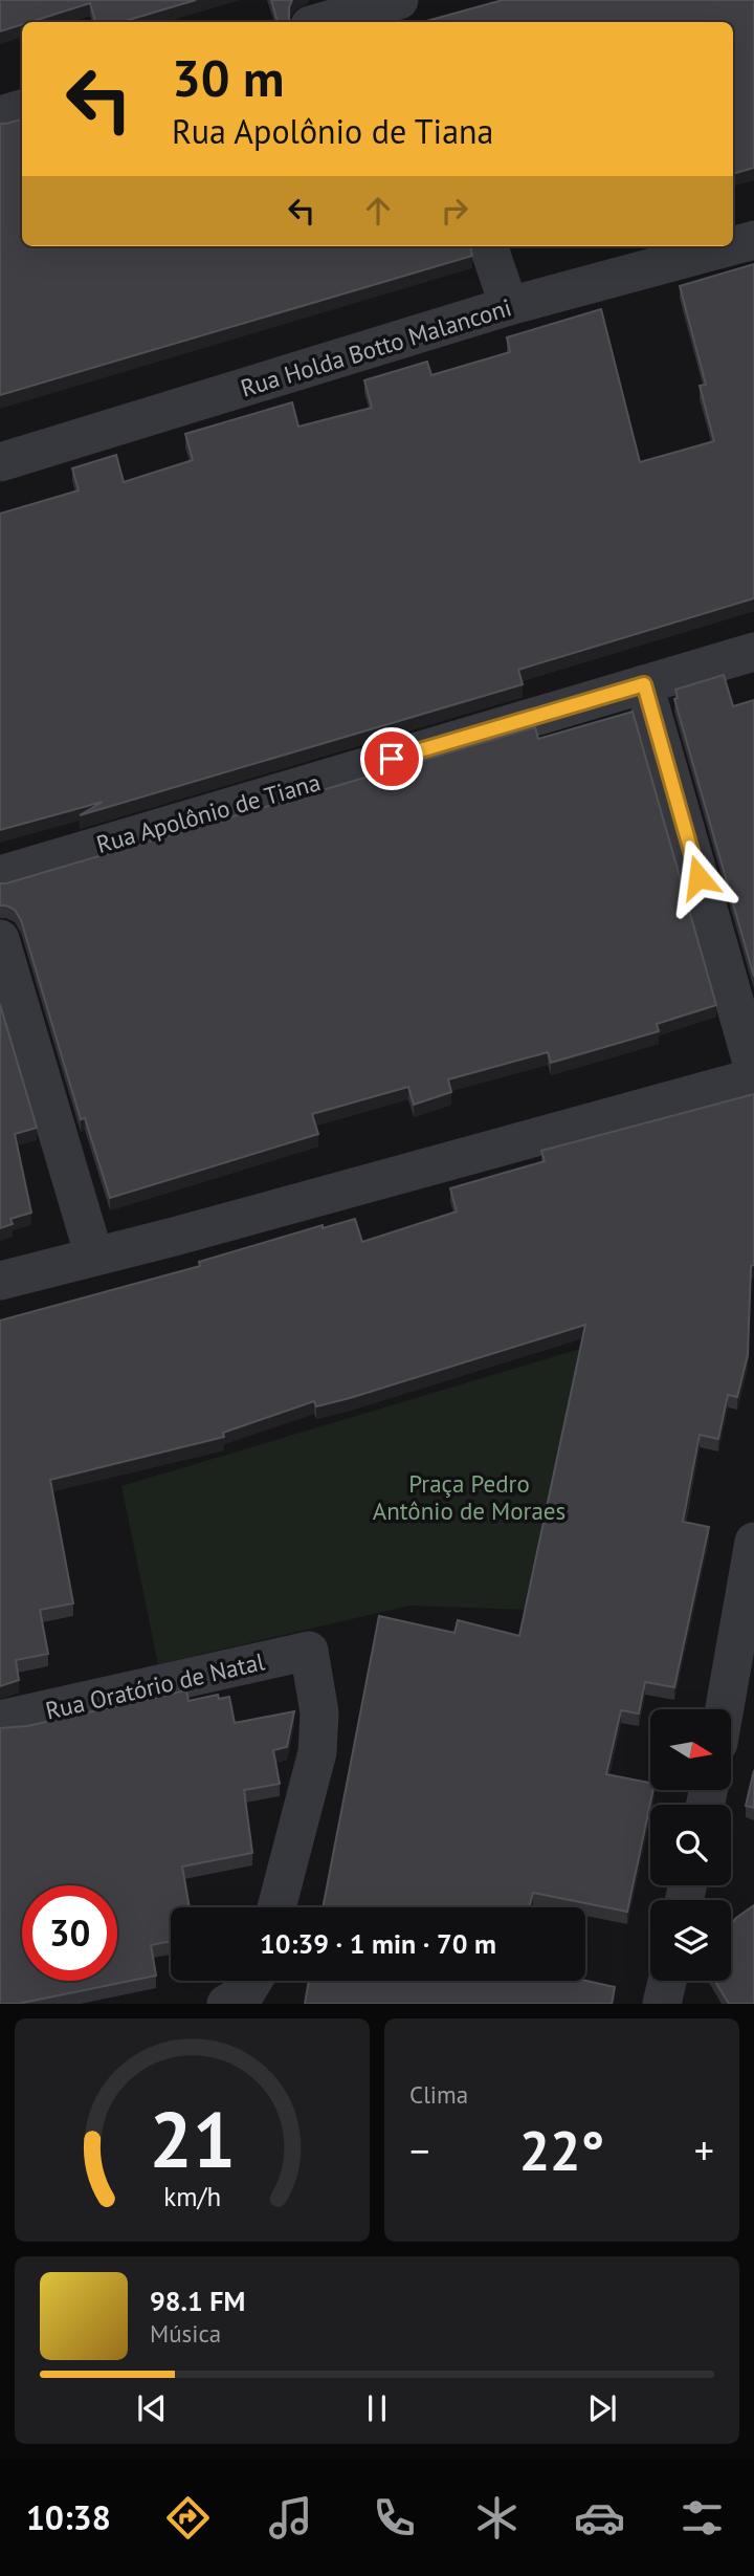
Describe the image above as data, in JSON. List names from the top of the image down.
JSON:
{
  "streets": {
    "street": ["Rua Holda Botto Malanconi", "Rua Apolônio de Tiana", "Rua Oratório de Natal"]
  },
  "parks": ["Praça Pedro Antônio de Moraes"],
  "north": "right",
  "page": {
    "turn": ["30 m", "Rua Apolônio de Tiana"],
    "limit": "30",
    "trip": "10:39 · 1 min · 70 m",
    "tile": "Clima",
    "heat": ["−", "22°", "+"],
    "song": ["98.1 FM", "Música"],
    "tabs": "10:38",
    "gauge": ["21", "km/h"]
  }
}
